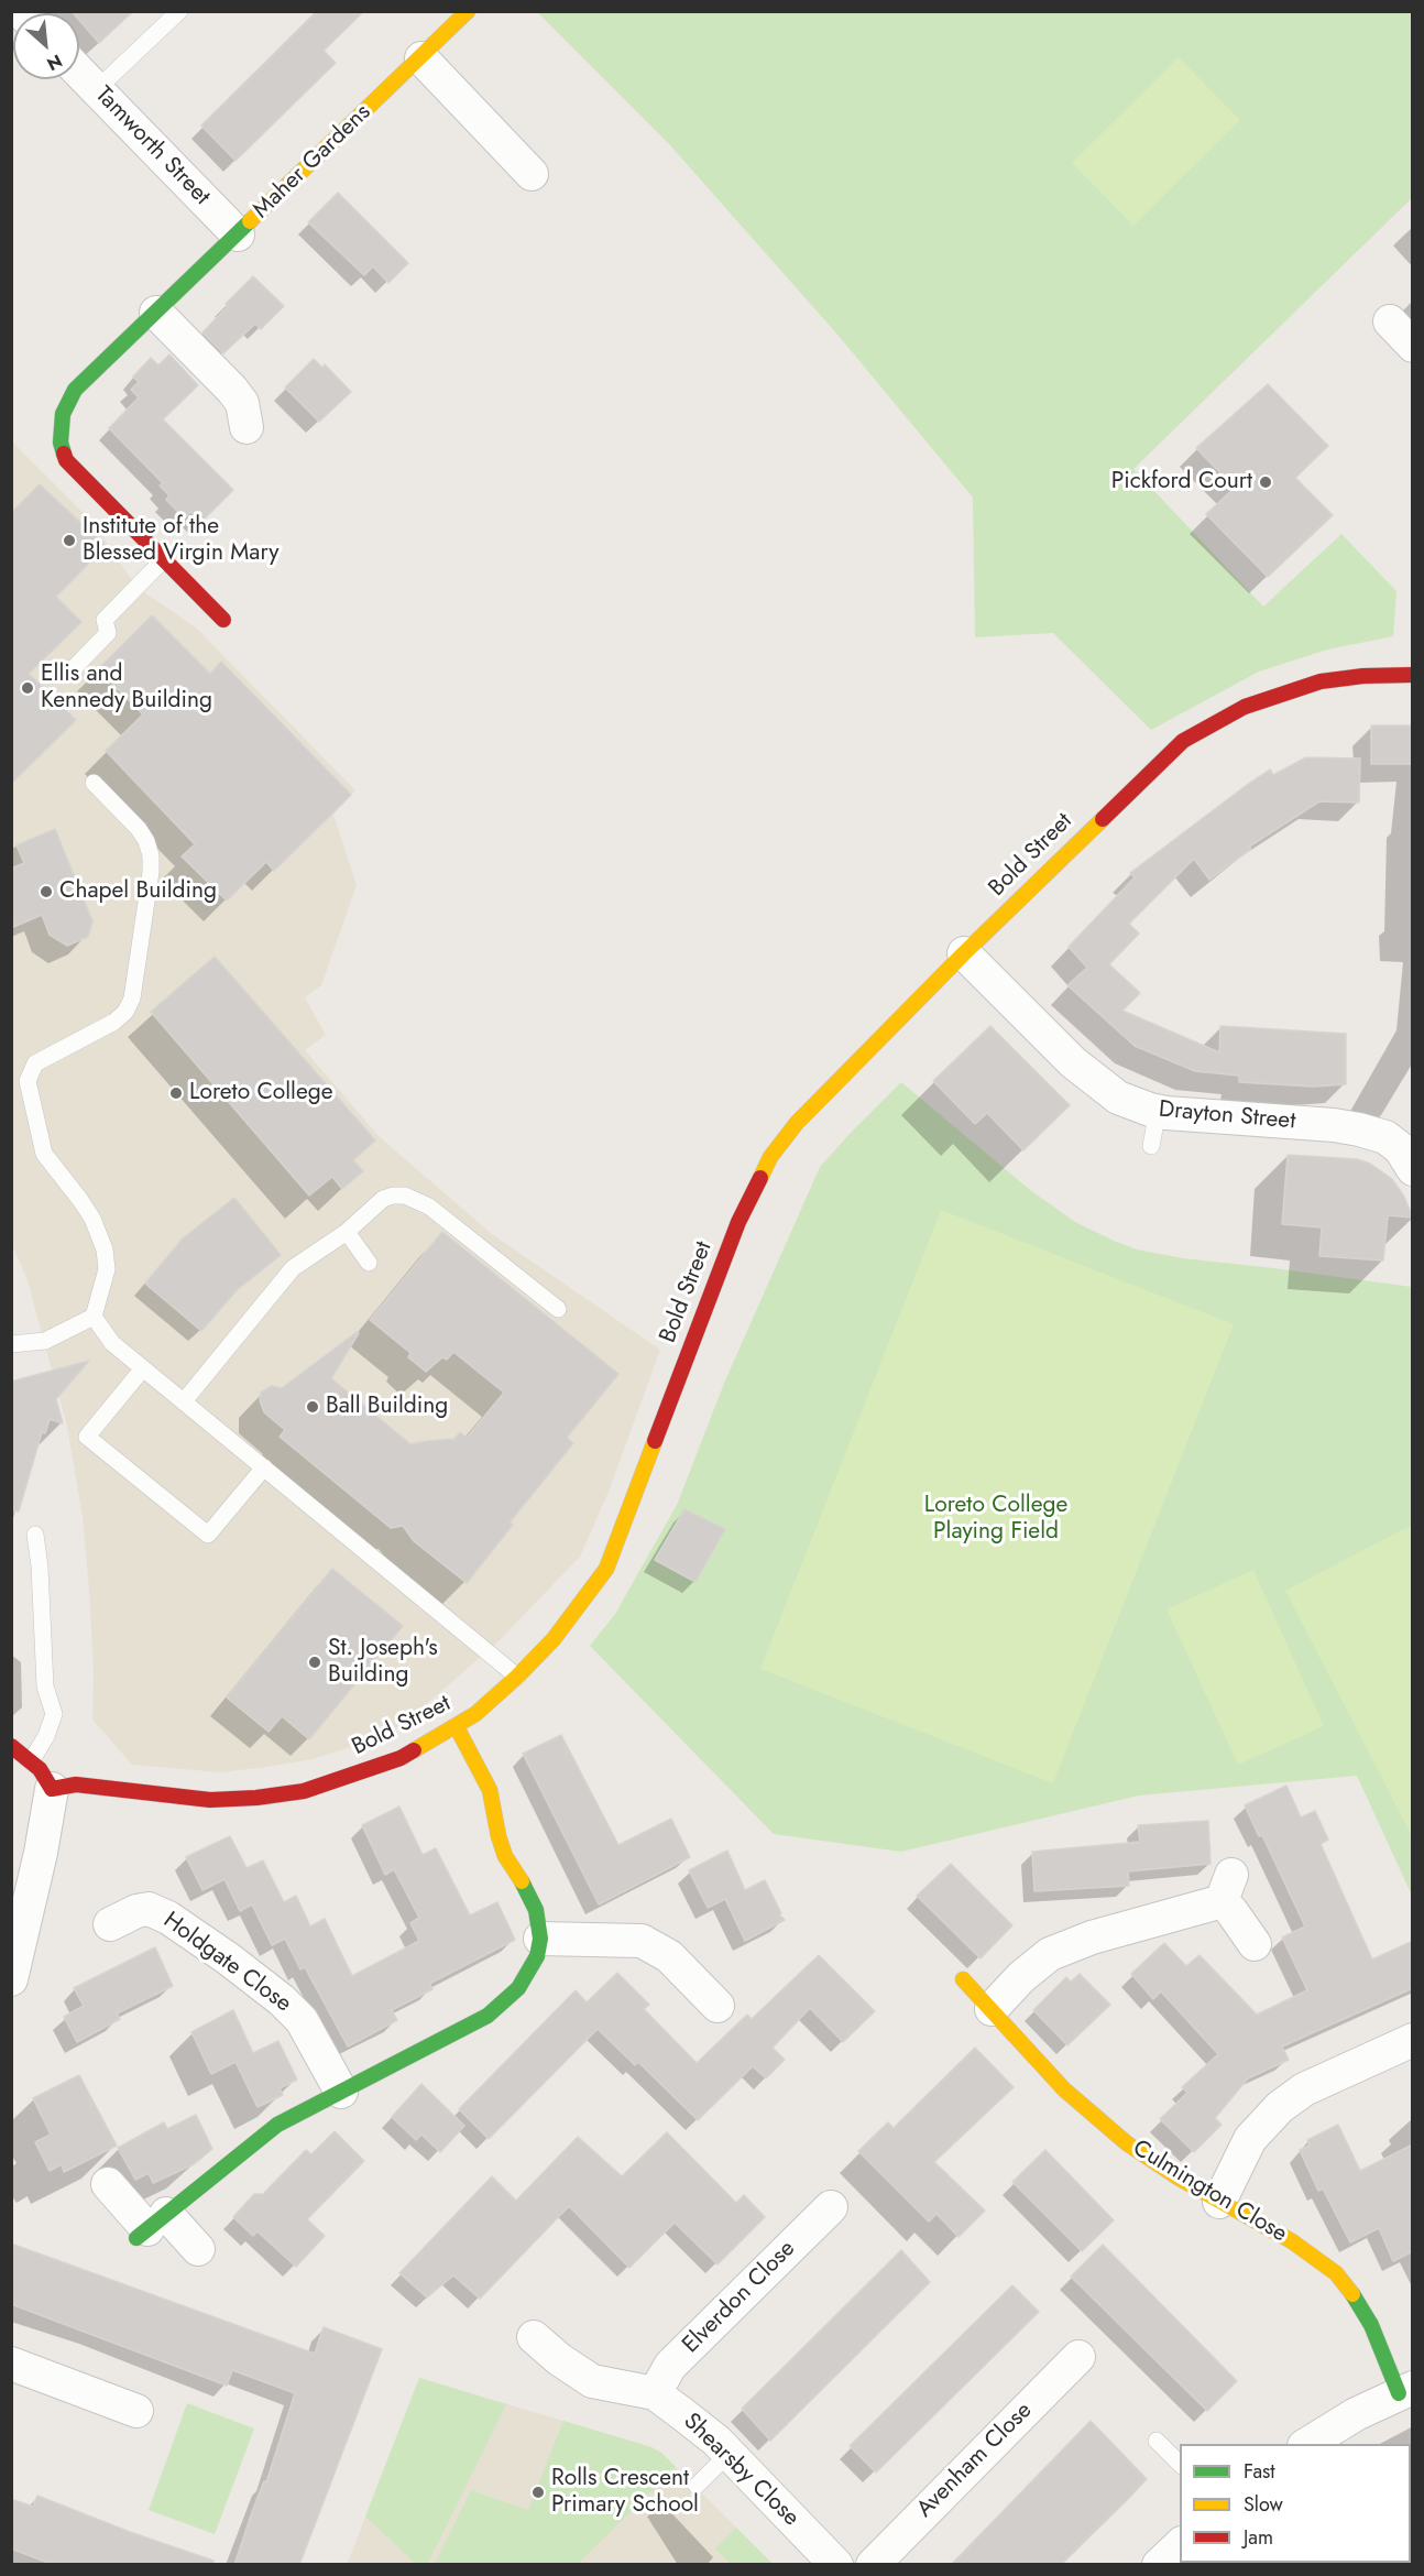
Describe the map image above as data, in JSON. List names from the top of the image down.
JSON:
{
  "streets": {
    "street": [
      "Tamworth Street",
      "Maher Gardens",
      "Bold Street",
      "Drayton Street",
      "Holdgate Close",
      "Culmington Close",
      "Elverdon Close",
      "Avenham Close",
      "Shearsby Close"
    ]
  },
  "crossings": [
    ["Tamworth Street", "Maher Gardens"],
    ["Bold Street", "Drayton Street"],
    ["Elverdon Close", "Shearsby Close"]
  ],
  "parks": ["Loreto College Playing Field"],
  "places": [
    "Pickford Court",
    "Institute of the Blessed Virgin Mary",
    "Ellis and Kennedy Building",
    "Chapel Building",
    "Loreto College",
    "Ball Building",
    "St. Joseph's Building",
    "Rolls Crescent Primary School"
  ],
  "legend": ["Fast", "Slow", "Jam"],
  "north": "bottom right"
}
